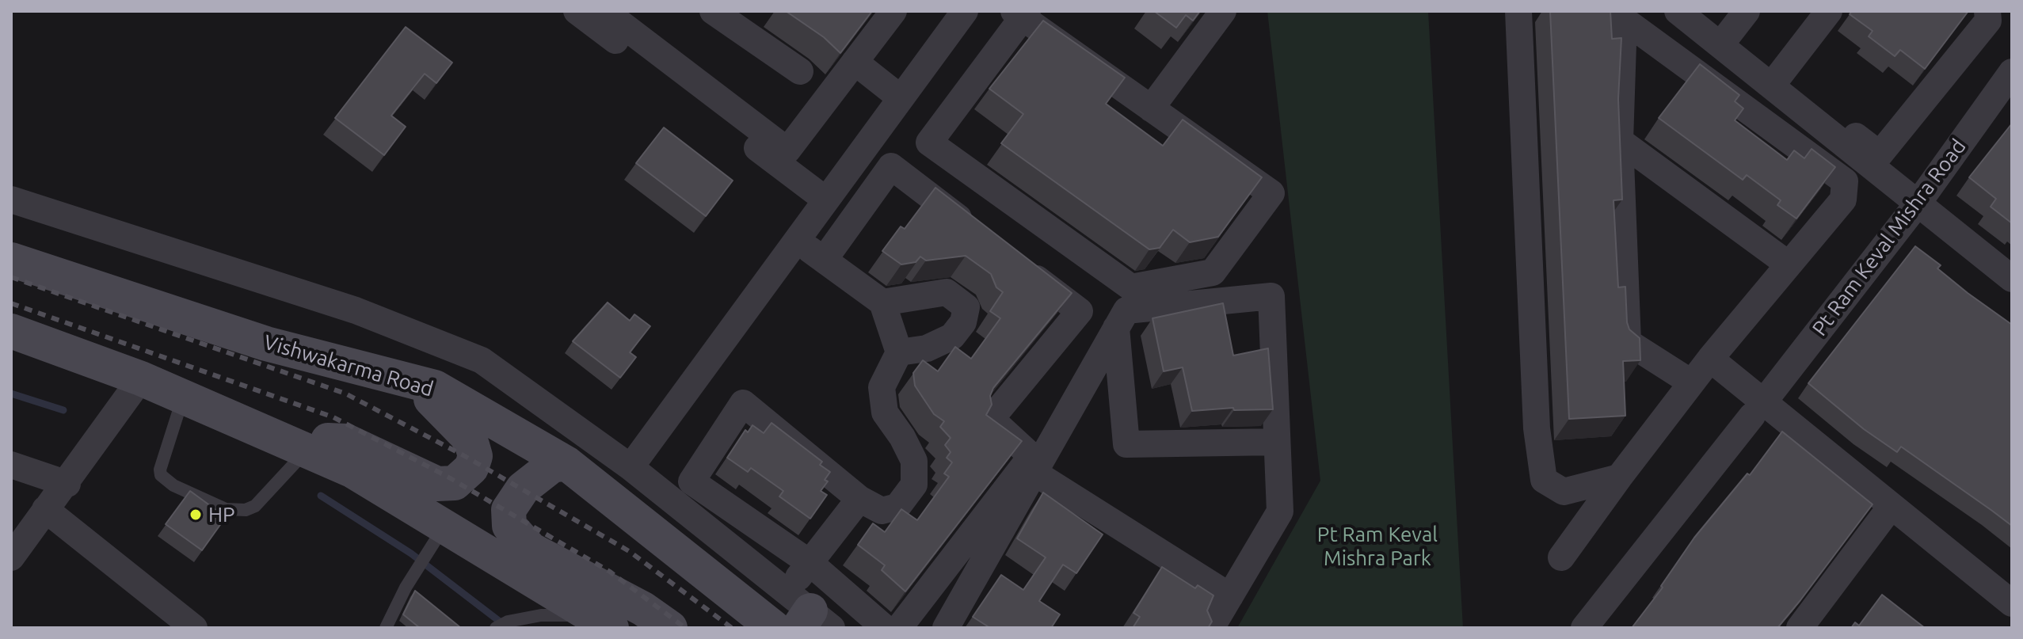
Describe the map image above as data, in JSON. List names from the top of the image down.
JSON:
{
  "streets": {
    "main road": ["Vishwakarma Road"],
    "street": ["Pt Ram Keval Mishra Road"]
  },
  "parks": ["Pt Ram Keval Mishra Park"],
  "places": ["HP"]
}
